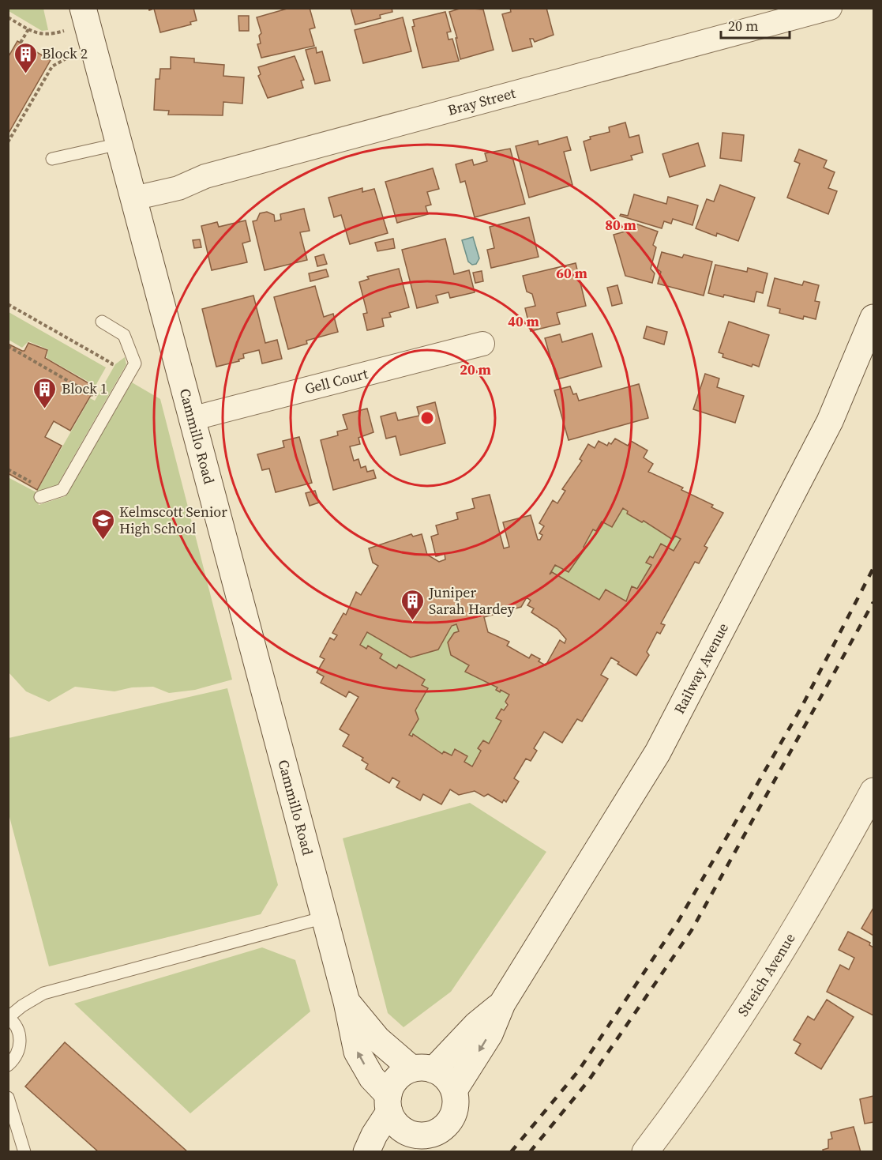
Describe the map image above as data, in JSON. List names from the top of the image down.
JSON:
{
  "streets": {
    "main road": ["Cammillo Road", "Railway Avenue", "Streich Avenue"],
    "street": ["Bray Street", "Gell Court"]
  },
  "crossings": [
    ["Bray Street", "Cammillo Road"],
    ["Gell Court", "Cammillo Road"],
    ["Cammillo Road", "Railway Avenue"]
  ],
  "places": {
    "building": ["Block 2", "Block 1", "Juniper Sarah Hardey"],
    "school or university": ["Kelmscott Senior High School"]
  },
  "scale_bar": "20 m",
  "rings": [
    "80 m",
    "60 m",
    "40 m",
    "20 m"
  ]
}
